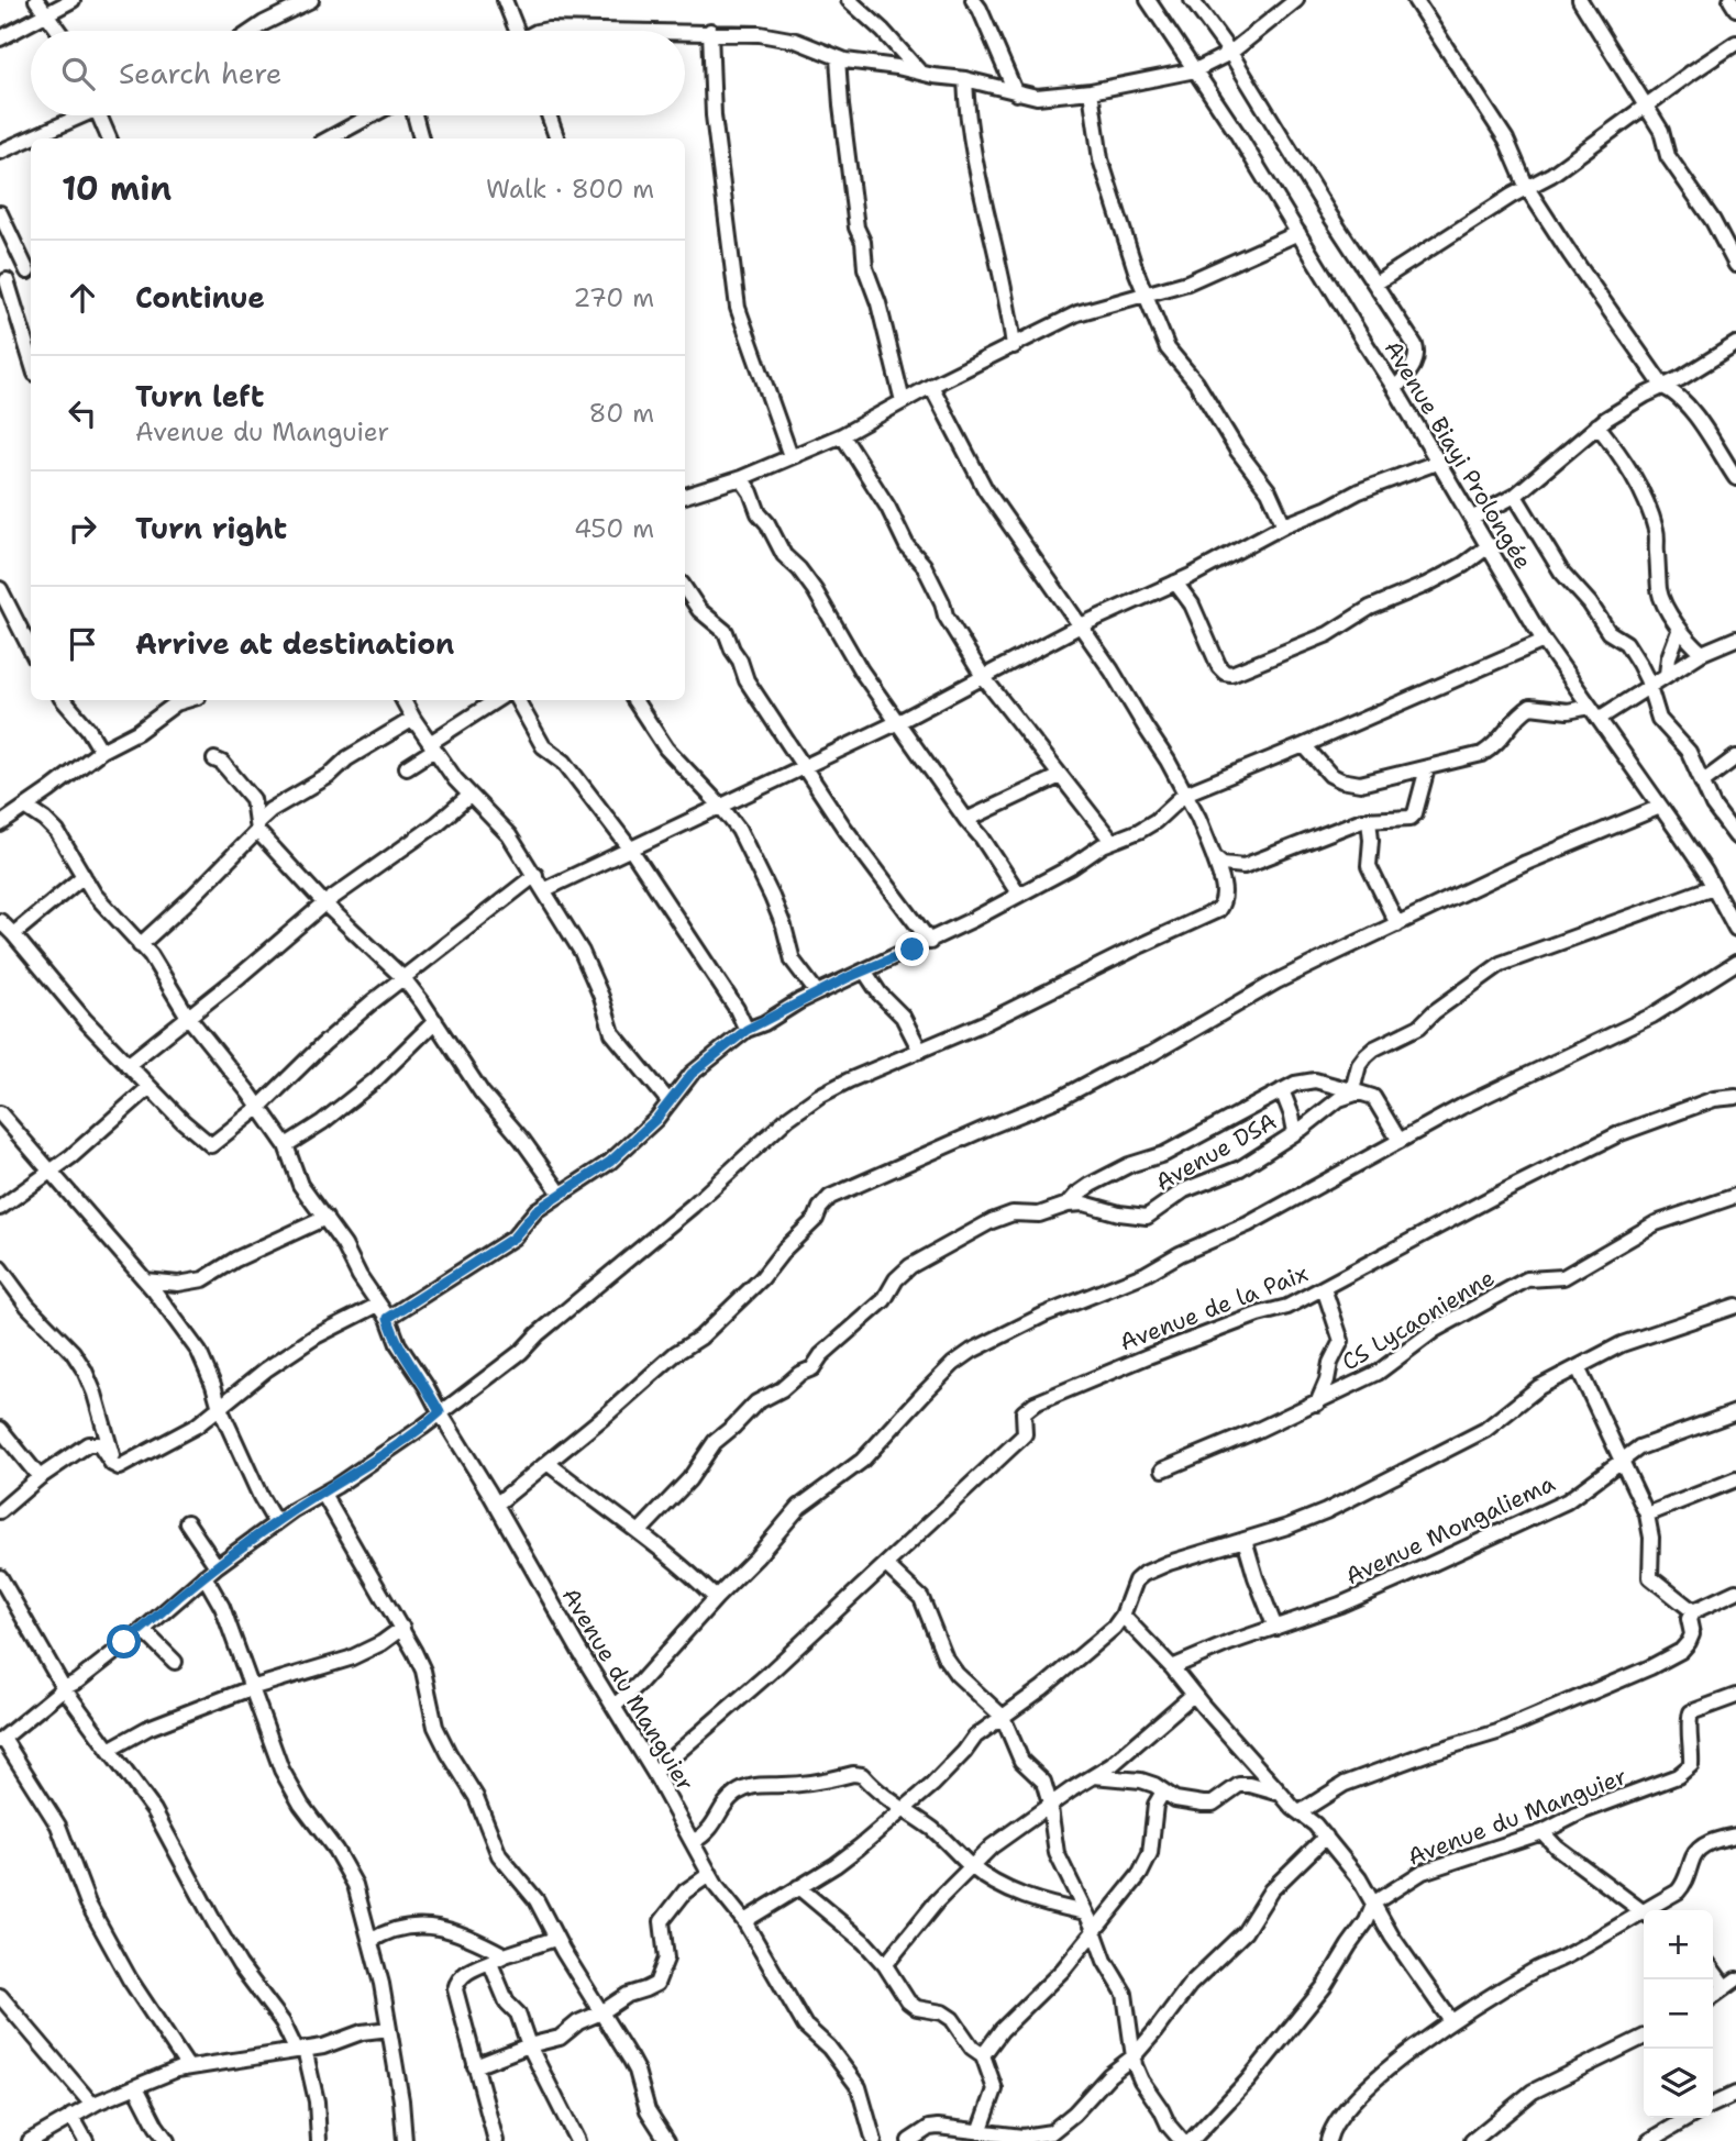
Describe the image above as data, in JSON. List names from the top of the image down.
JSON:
{
  "streets": {
    "street": [
      "Avenue Biayi Prolongée",
      "Avenue DSA",
      "Avenue de la Paix",
      "CS Lycaonienne",
      "Avenue Mongaliema",
      "Avenue du Manguier"
    ]
  },
  "page": {
    "search": "Search here",
    "heading": ["10 min", "Walk · 800 m"],
    "list": [
      ["Continue", "270 m"],
      ["Turn left", "Avenue du Manguier", "80 m"],
      ["Turn right", "450 m"],
      "Arrive at destination"
    ],
    "map_buttons": ["+", "−"]
  }
}
